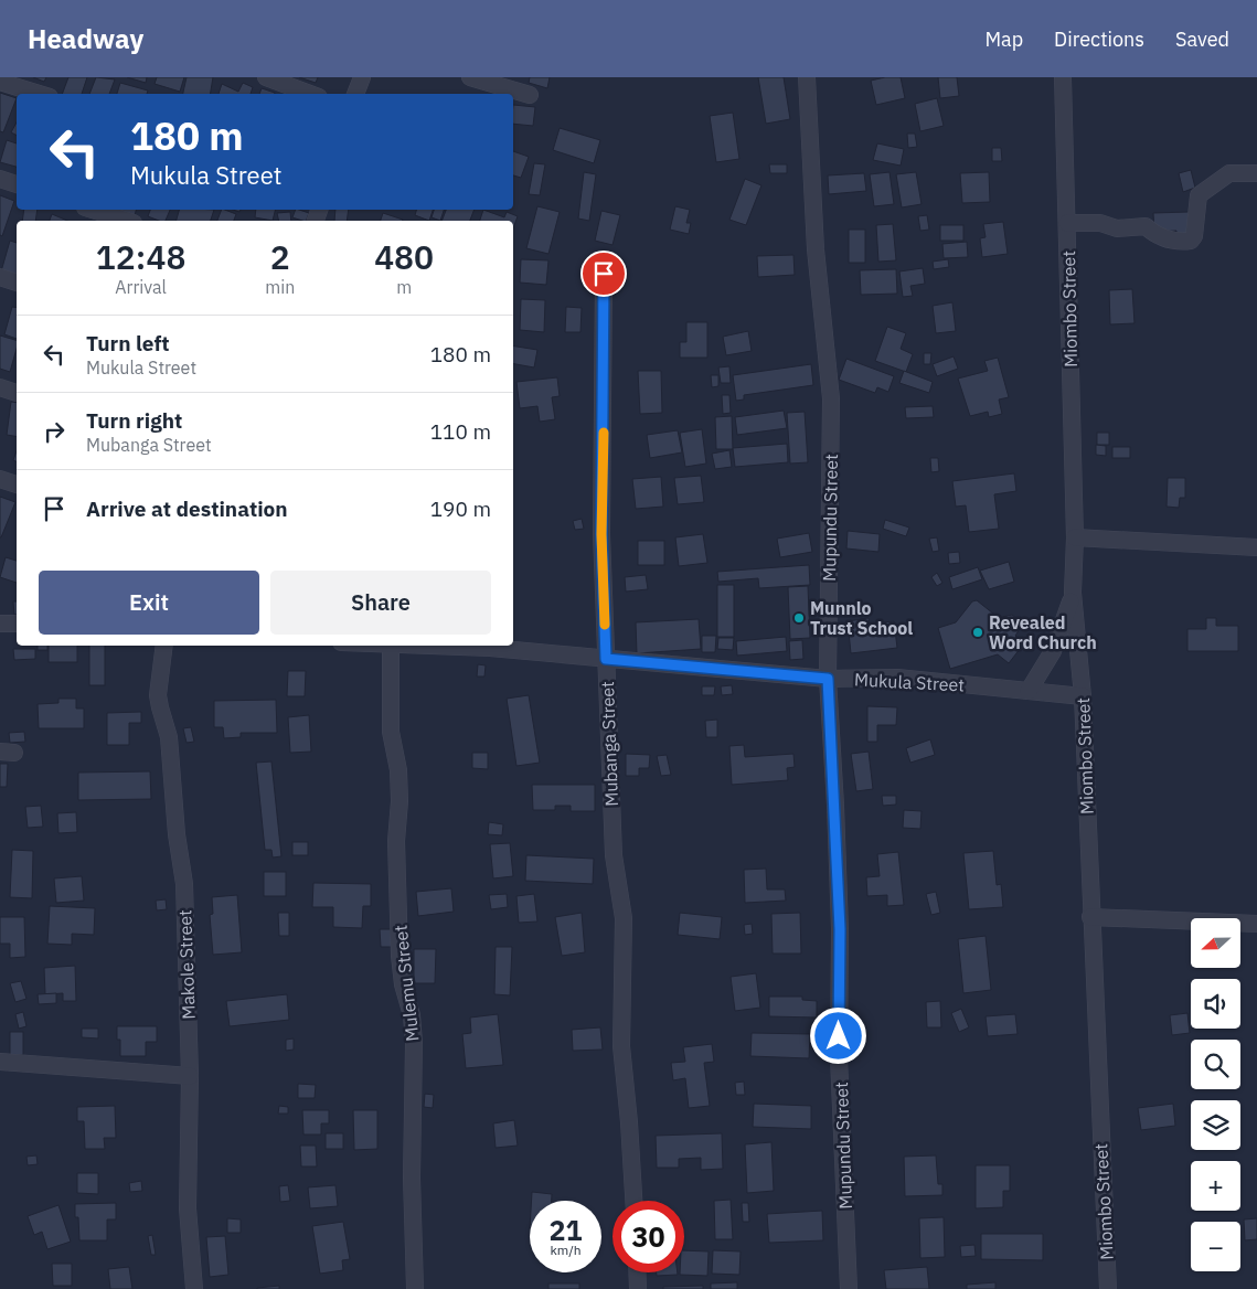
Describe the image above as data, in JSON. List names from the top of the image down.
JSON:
{
  "streets": {
    "street": [
      "Miombo Street",
      "Mupundu Street",
      "Mukula Street",
      "Mubanga Street",
      "Makole Street",
      "Mulemu Street"
    ]
  },
  "crossings": [
    ["Miombo Street", "Mukula Street"],
    ["Mupundu Street", "Mukula Street"],
    ["Mukula Street", "Mubanga Street"]
  ],
  "places": ["Munnlo Trust School", "Revealed Word Church"],
  "north": "left",
  "page": {
    "header": "Headway",
    "nav": ["Map", "Directions", "Saved"],
    "turn": ["180 m", "Mukula Street"],
    "eta": [
      "12:48",
      "Arrival",
      "2",
      "min",
      "480",
      "m"
    ],
    "list": [
      {
        "name": "Turn left",
        "note": "Mukula Street",
        "value": "180 m"
      },
      {
        "name": "Turn right",
        "note": "Mubanga Street",
        "value": "110 m"
      },
      {
        "name": "Arrive at destination",
        "value": "190 m"
      }
    ],
    "buttons": ["Exit", "Share"],
    "map_buttons": ["+", "−"],
    "speed": "21 km/h",
    "limit": "30"
  }
}
